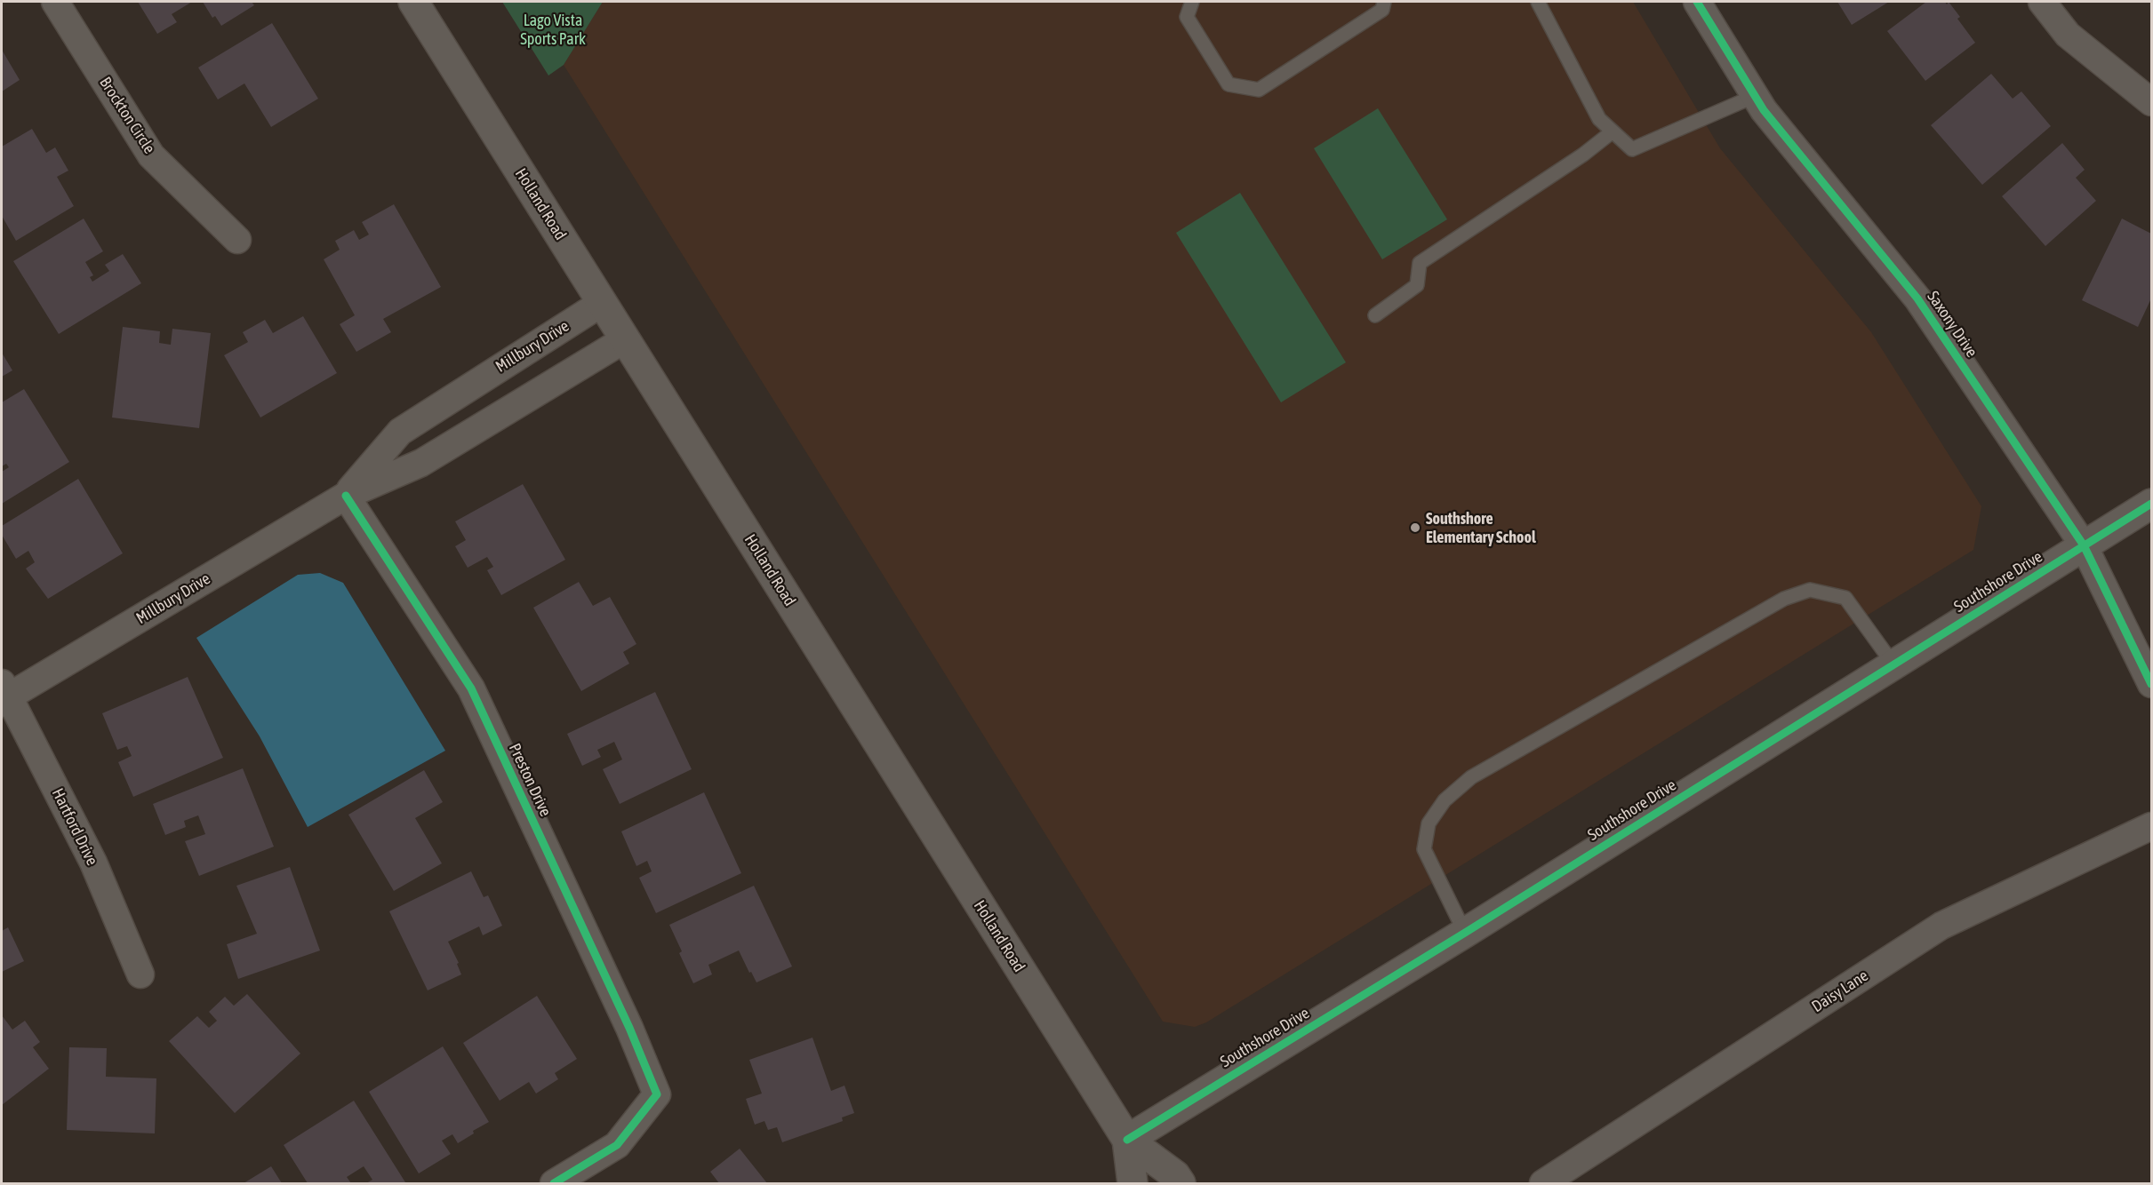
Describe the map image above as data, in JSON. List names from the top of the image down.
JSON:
{
  "streets": {
    "main road": ["Holland Road", "Southshore Drive"],
    "street": [
      "Brockton Circle",
      "Saxony Drive",
      "Millbury Drive",
      "Preston Drive",
      "Hartford Drive",
      "Daisy Lane"
    ]
  },
  "crossings": [
    ["Holland Road", "Millbury Drive"],
    ["Holland Road", "Southshore Drive"],
    ["Saxony Drive", "Southshore Drive"],
    ["Millbury Drive", "Preston Drive"],
    ["Millbury Drive", "Hartford Drive"]
  ],
  "parks": ["Lago Vista Sports Park"],
  "places": ["Southshore Elementary School"]
}
